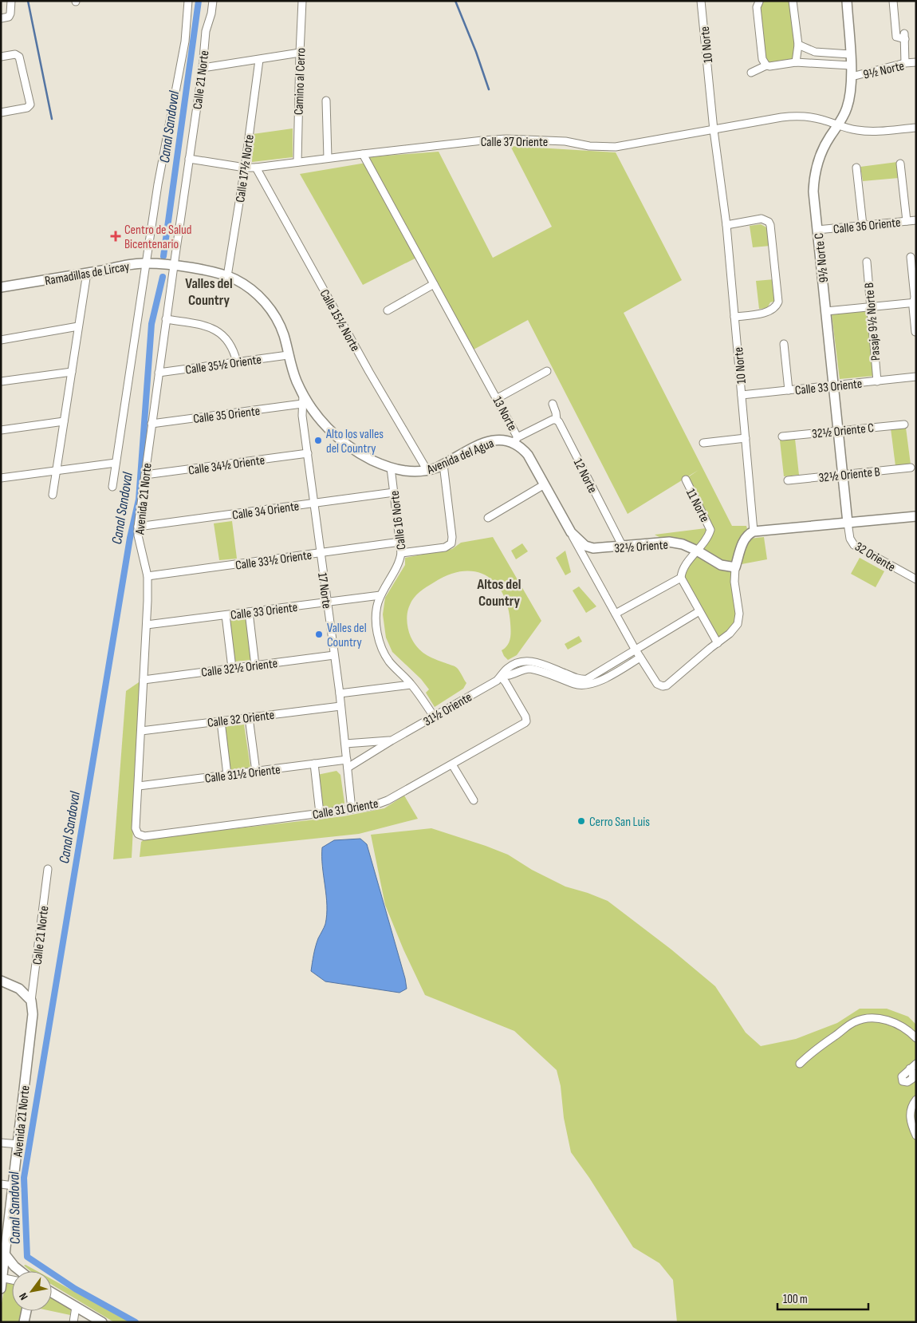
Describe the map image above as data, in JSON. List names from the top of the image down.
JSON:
{
  "streets": {
    "street": [
      "10 Norte",
      "9½ Norte",
      "Calle 21 Norte",
      "Camino al Cerro",
      "Calle 37 Oriente",
      "Calle 17½ Norte",
      "Calle 36 Oriente",
      "9½ Norte C",
      "Ramadillas de Lircay",
      "Calle 15½ Norte",
      "Pasaje 9½ Norte B",
      "Calle 35½ Oriente",
      "Calle 33 Oriente",
      "13 Norte",
      "Calle 35 Oriente",
      "32½ Oriente C",
      "Avenida del Agua",
      "Calle 34½ Oriente",
      "32½ Oriente B",
      "12 Norte",
      "Avenida 21 Norte",
      "11 Norte",
      "Calle 34 Oriente",
      "Calle 16 Norte",
      "32½ Oriente",
      "32 Oriente",
      "Calle 33½ Oriente",
      "17 Norte",
      "Calle 32½ Oriente",
      "31½ Oriente",
      "Calle 32 Oriente",
      "Calle 31½ Oriente",
      "Calle 31 Oriente"
    ]
  },
  "crossings": [
    ["10 Norte", "Calle 37 Oriente"],
    ["10 Norte", "Calle 33 Oriente"],
    ["9½ Norte", "9½ Norte C"],
    ["Calle 21 Norte", "Calle 37 Oriente"],
    ["Calle 21 Norte", "Avenida 21 Norte"],
    ["Camino al Cerro", "Calle 37 Oriente"],
    ["Calle 37 Oriente", "Calle 17½ Norte"],
    ["Calle 37 Oriente", "9½ Norte C"],
    ["Calle 37 Oriente", "Calle 15½ Norte"],
    ["Calle 37 Oriente", "13 Norte"],
    ["Calle 37 Oriente", "Avenida 21 Norte"],
    ["Calle 17½ Norte", "Avenida del Agua"],
    ["Calle 36 Oriente", "9½ Norte C"],
    ["9½ Norte C", "Calle 33 Oriente"],
    ["9½ Norte C", "32½ Oriente C"],
    ["9½ Norte C", "32½ Oriente B"],
    ["9½ Norte C", "32 Oriente"],
    ["Ramadillas de Lircay", "Avenida del Agua"],
    ["Ramadillas de Lircay", "Avenida 21 Norte"],
    ["Calle 15½ Norte", "Avenida del Agua"],
    ["Pasaje 9½ Norte B", "Calle 33 Oriente"],
    ["Calle 35½ Oriente", "Avenida del Agua"],
    ["Calle 35½ Oriente", "Avenida 21 Norte"],
    ["Calle 33 Oriente", "Avenida 21 Norte"],
    ["Calle 33 Oriente", "Calle 16 Norte"],
    ["Calle 33 Oriente", "17 Norte"],
    ["13 Norte", "Avenida del Agua"],
    ["13 Norte", "32½ Oriente"],
    ["Calle 35 Oriente", "Avenida del Agua"],
    ["Calle 35 Oriente", "Avenida 21 Norte"],
    ["Calle 35 Oriente", "17 Norte"],
    ["Avenida del Agua", "Avenida 21 Norte"],
    ["Avenida del Agua", "Calle 16 Norte"],
    ["Avenida del Agua", "17 Norte"],
    ["Calle 34½ Oriente", "Avenida 21 Norte"],
    ["Calle 34½ Oriente", "17 Norte"],
    ["12 Norte", "32½ Oriente"],
    ["Avenida 21 Norte", "Calle 34 Oriente"],
    ["Avenida 21 Norte", "Calle 33½ Oriente"],
    ["Avenida 21 Norte", "Calle 32½ Oriente"],
    ["Avenida 21 Norte", "Calle 32 Oriente"],
    ["Avenida 21 Norte", "Calle 31½ Oriente"],
    ["Avenida 21 Norte", "Calle 31 Oriente"],
    ["11 Norte", "32½ Oriente"],
    ["Calle 34 Oriente", "Calle 16 Norte"],
    ["Calle 34 Oriente", "17 Norte"],
    ["Calle 16 Norte", "Calle 33½ Oriente"],
    ["Calle 16 Norte", "31½ Oriente"],
    ["Calle 33½ Oriente", "17 Norte"],
    ["17 Norte", "Calle 32½ Oriente"],
    ["17 Norte", "31½ Oriente"],
    ["17 Norte", "Calle 32 Oriente"],
    ["17 Norte", "Calle 31½ Oriente"],
    ["17 Norte", "Calle 31 Oriente"],
    ["31½ Oriente", "Calle 31½ Oriente"],
    ["31½ Oriente", "Calle 31 Oriente"]
  ],
  "districts": ["Valles del Country", "Altos del Country"],
  "water": ["Canal Sandoval"],
  "places": {
    "health": ["Centro de Salud Bicentenario"],
    "other": ["Alto los valles del Country", "Valles del Country", "Cerro San Luis"]
  },
  "scale_bar": "100 m",
  "north": "bottom left"
}
